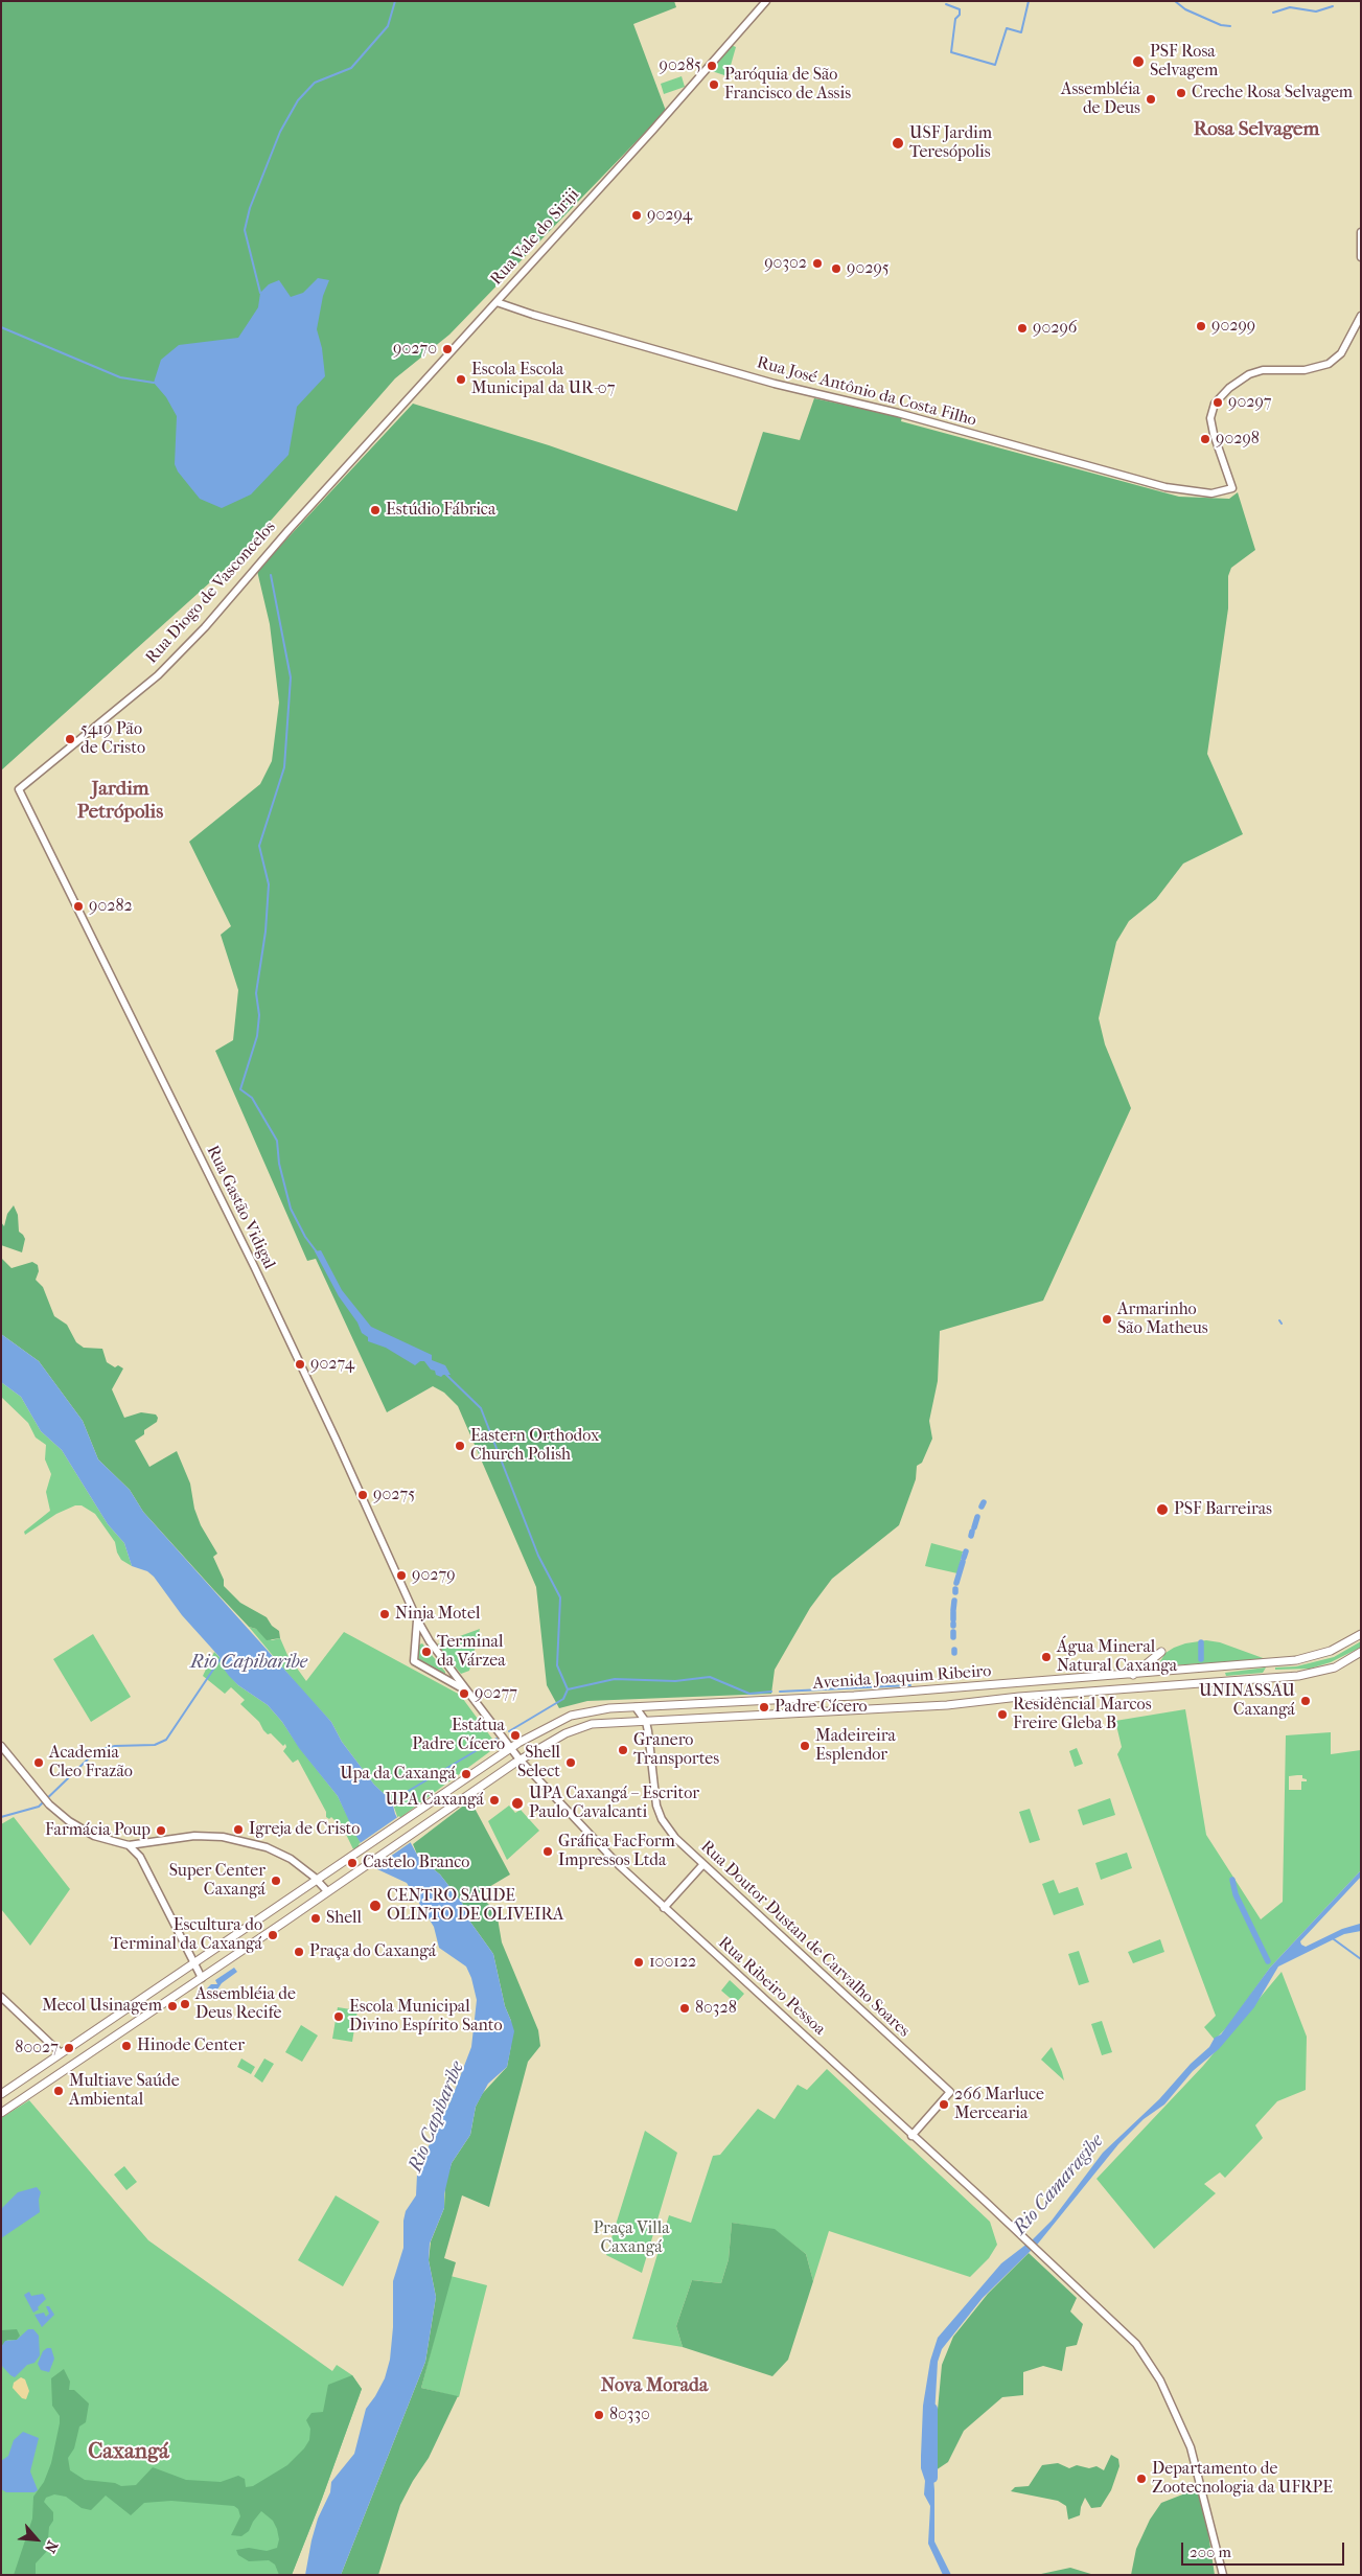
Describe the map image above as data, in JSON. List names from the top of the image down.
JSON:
{
  "streets": {
    "main road": ["Avenida Joaquim Ribeiro"],
    "street": [
      "Rua Vale do Siriji",
      "Rua José Antônio da Costa Filho",
      "Rua Diogo de Vasconcelos",
      "Rua Gastão Vidigal",
      "Rua Doutor Dustan de Carvalho Soares",
      "Rua Ribeiro Pessoa"
    ]
  },
  "crossings": [
    ["Rua Vale do Siriji", "Rua José Antônio da Costa Filho"],
    ["Rua Vale do Siriji", "Rua Diogo de Vasconcelos"],
    ["Rua Diogo de Vasconcelos", "Rua Gastão Vidigal"],
    ["Rua Gastão Vidigal", "Avenida Joaquim Ribeiro"],
    ["Rua Gastão Vidigal", "Rua Ribeiro Pessoa"],
    ["Avenida Joaquim Ribeiro", "Rua Doutor Dustan de Carvalho Soares"],
    ["Avenida Joaquim Ribeiro", "Rua Ribeiro Pessoa"],
    ["Rua Doutor Dustan de Carvalho Soares", "Rua Ribeiro Pessoa"]
  ],
  "districts": [
    "Rosa Selvagem",
    "Jardim Petrópolis",
    "Nova Morada",
    "Caxangá"
  ],
  "water": ["Rio Capibaribe", "Rio Camaragibe"],
  "parks": ["Praça Villa Caxangá"],
  "places": [
    "PSF Rosa Selvagem",
    "90285",
    "Paróquia de São Francisco de Assis",
    "Creche Rosa Selvagem",
    "Assembléia de Deus",
    "USF Jardim Teresópolis",
    "90294",
    "90302",
    "90295",
    "90299",
    "90296",
    "90270",
    "Escola Escola Municipal da UR-07",
    "90297",
    "90298",
    "Estúdio Fábrica",
    "5419 Pão de Cristo",
    "90282",
    "Armarinho São Matheus",
    "90274",
    "Eastern Orthodox Church Polish",
    "90275",
    "PSF Barreiras",
    "90279",
    "Ninja Motel",
    "Terminal da Várzea",
    "Água Mineral Natural Caxanga",
    "90277",
    "UNINASSAU Caxangá",
    "Padre Cícero",
    "Residêncial Marcos Freire Gleba B",
    "Estátua Padre Cícero",
    "Madeireira Esplendor",
    "Granero Transportes",
    "Academia Cleo Frazão",
    "Shell Select",
    "Upa da Caxangá",
    "UPA Caxangá",
    "UPA Caxangá – Escritor Paulo Cavalcanti",
    "Igreja de Cristo",
    "Farmácia Poup",
    "Gráfica FacForm Impressos Ltda",
    "Castelo Branco",
    "Super Center Caxangá",
    "CENTRO SAUDE OLINTO DE OLIVEIRA",
    "Shell",
    "Escultura do Terminal da Caxangá",
    "Praça do Caxangá",
    "100122",
    "Assembléia de Deus Recife",
    "Mecol Usinagem",
    "80328",
    "Escola Municipal Divino Espírito Santo",
    "Hinode Center",
    "80027",
    "Multiave Saúde Ambiental",
    "266 Marluce Mercearia",
    "80330",
    "Departamento de Zootecnologia da UFRPE"
  ],
  "scale_bar": "200 m",
  "north": "bottom right"
}
